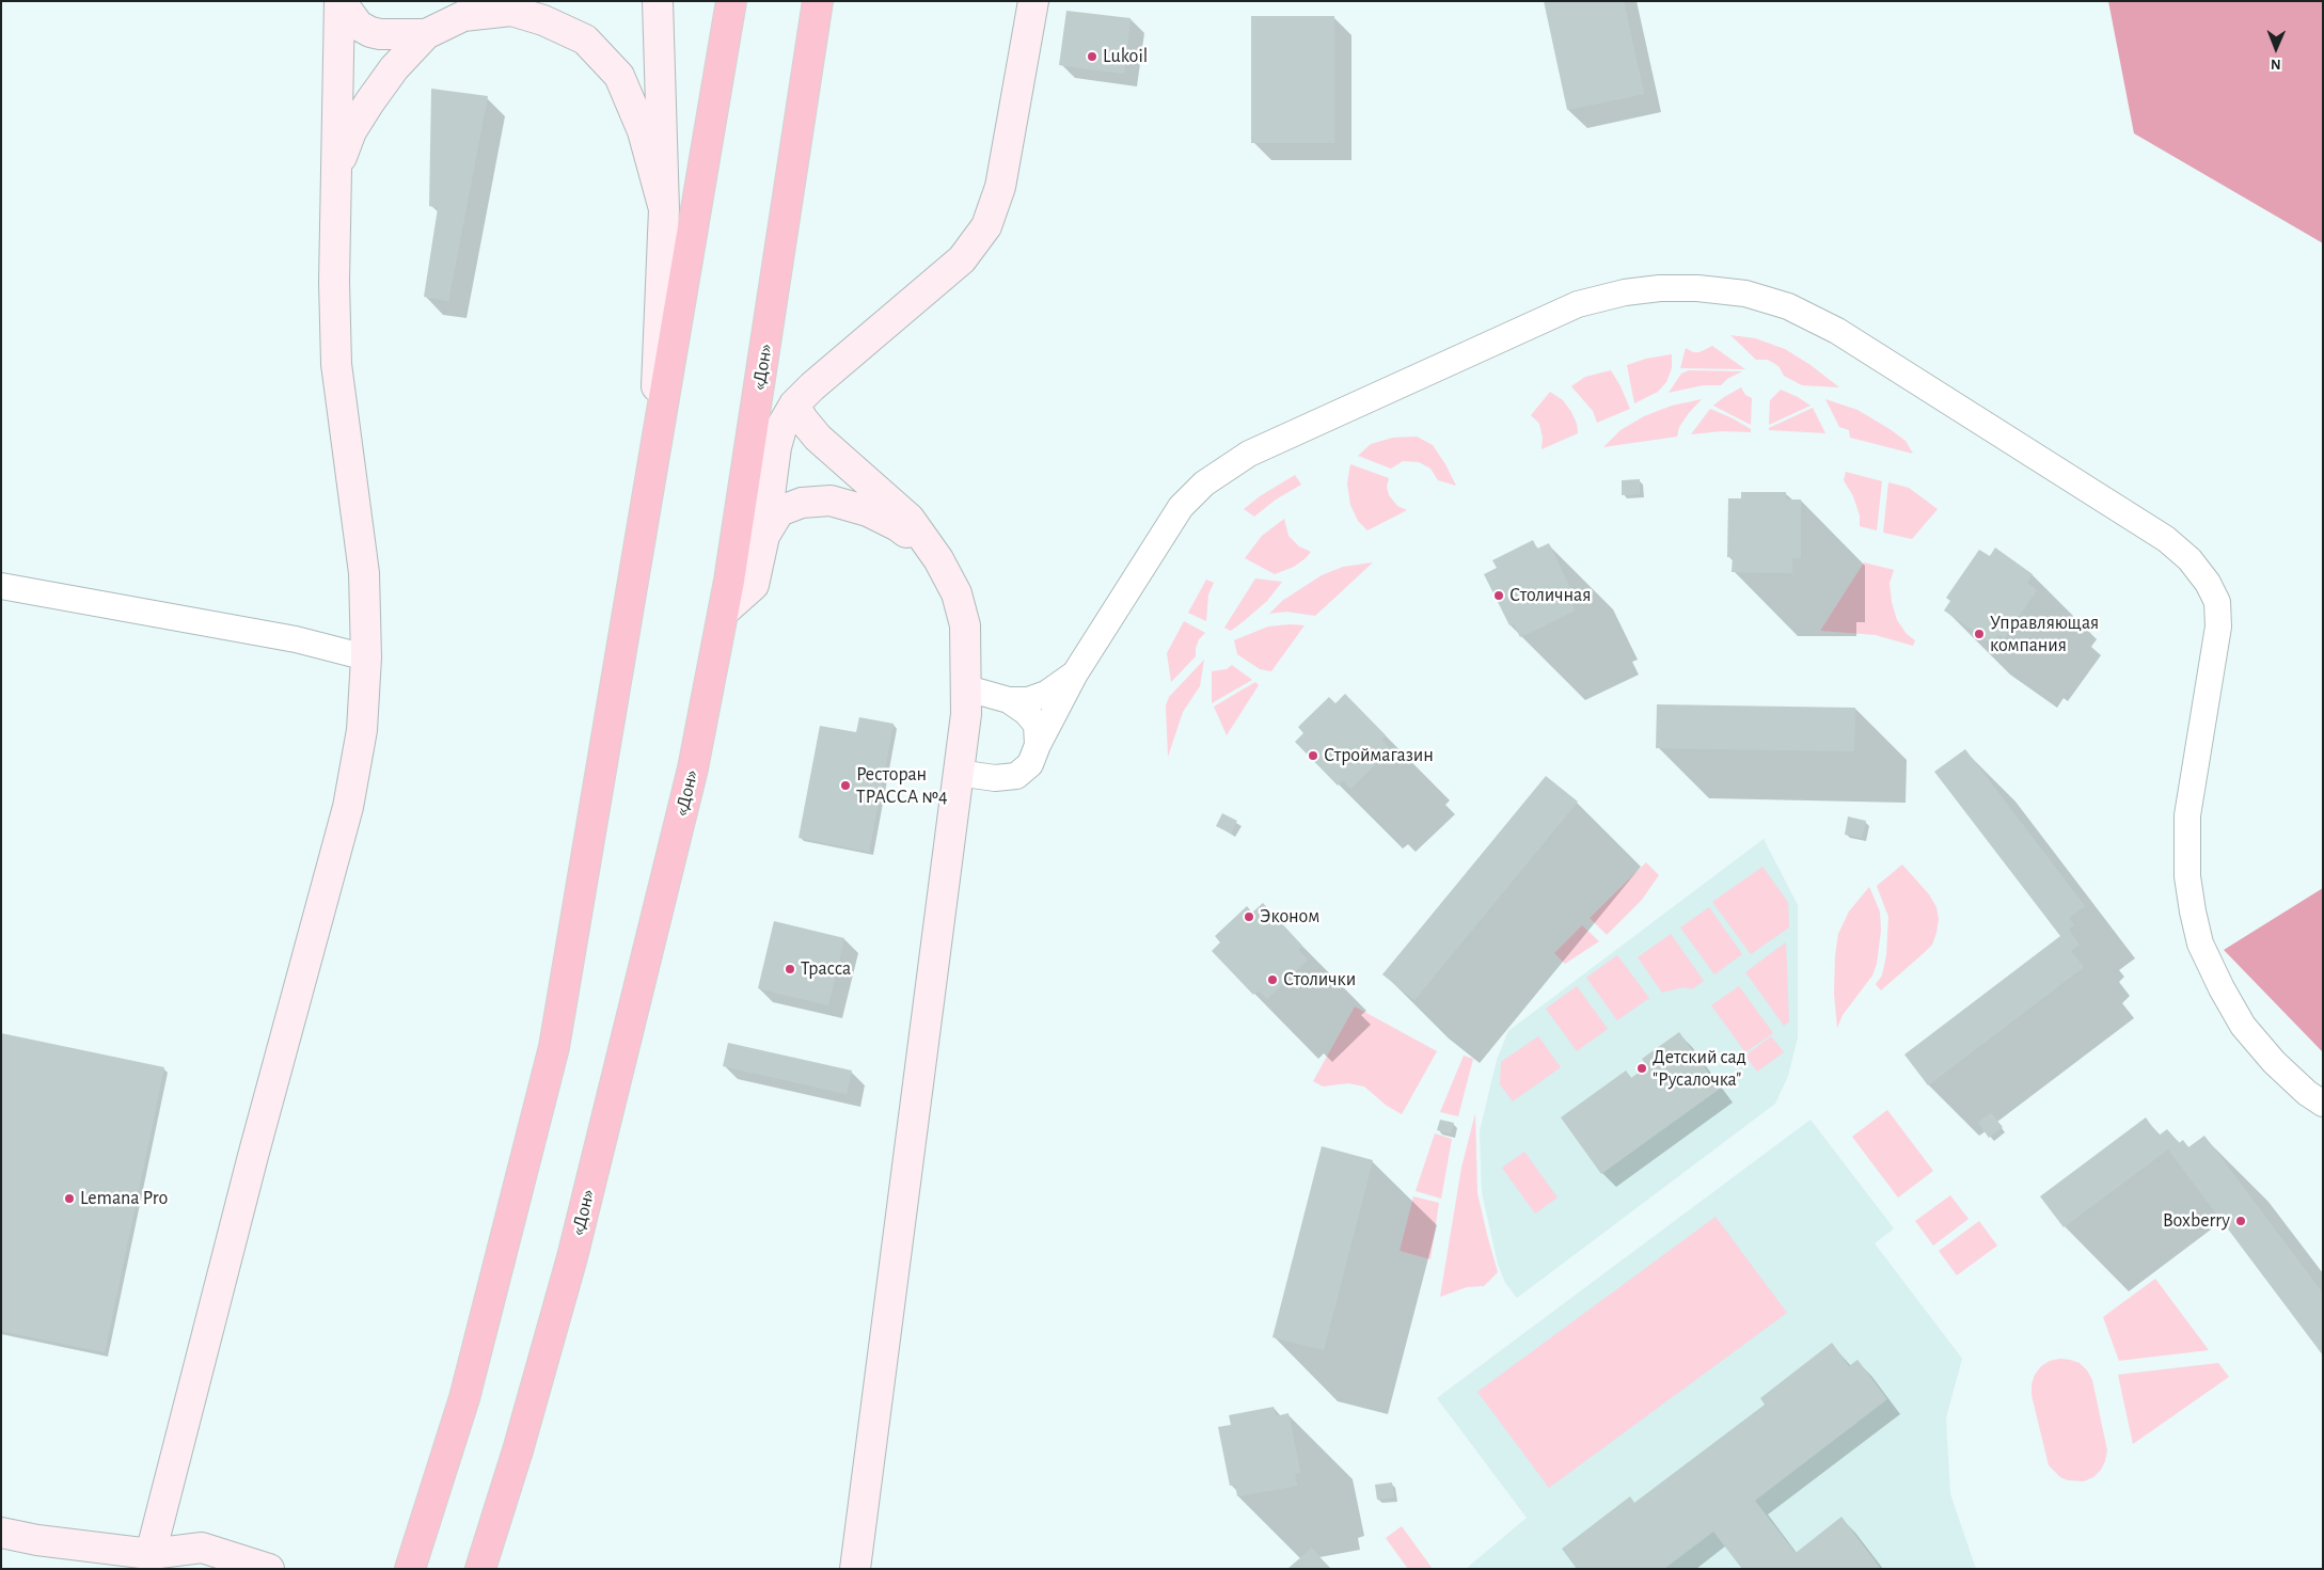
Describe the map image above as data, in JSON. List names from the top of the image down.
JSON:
{
  "streets": {
    "highway": ["«Дон»"]
  },
  "places": [
    "Lukoil",
    "Столичная",
    "Управляющая компания",
    "Строймагазин",
    "Ресторан ТРАССА №4",
    "Эконом",
    "Трасса",
    "Столички",
    "Детский сад \"Русалочка\"",
    "Lemana Pro",
    "Boxberry"
  ],
  "north": "bottom"
}
